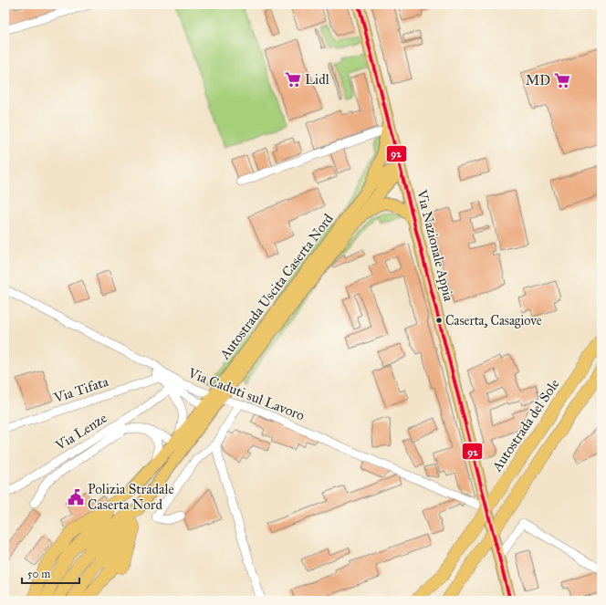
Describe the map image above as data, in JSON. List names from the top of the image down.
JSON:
{
  "streets": {
    "highway": ["Autostrada del Sole"],
    "main road": ["Via Nazionale Appia", "Autostrada Uscita Caserta Nord"],
    "street": ["Via Tifata", "Via Caduti sul Lavoro", "Via Lenze"]
  },
  "crossings": [
    ["Via Nazionale Appia", "Autostrada Uscita Caserta Nord"],
    ["Via Nazionale Appia", "Via Caduti sul Lavoro"],
    ["Autostrada Uscita Caserta Nord", "Via Tifata"],
    ["Autostrada Uscita Caserta Nord", "Via Caduti sul Lavoro"],
    ["Autostrada Uscita Caserta Nord", "Via Lenze"],
    ["Via Tifata", "Via Caduti sul Lavoro"],
    ["Via Tifata", "Via Lenze"],
    ["Via Caduti sul Lavoro", "Via Lenze"]
  ],
  "places": {
    "supermarket": ["Lidl", "MD"],
    "other": ["Caserta, Casagiove"],
    "public building": ["Polizia Stradale Caserta Nord"]
  },
  "lines": ["transit line 92"],
  "scale_bar": "50 m"
}
